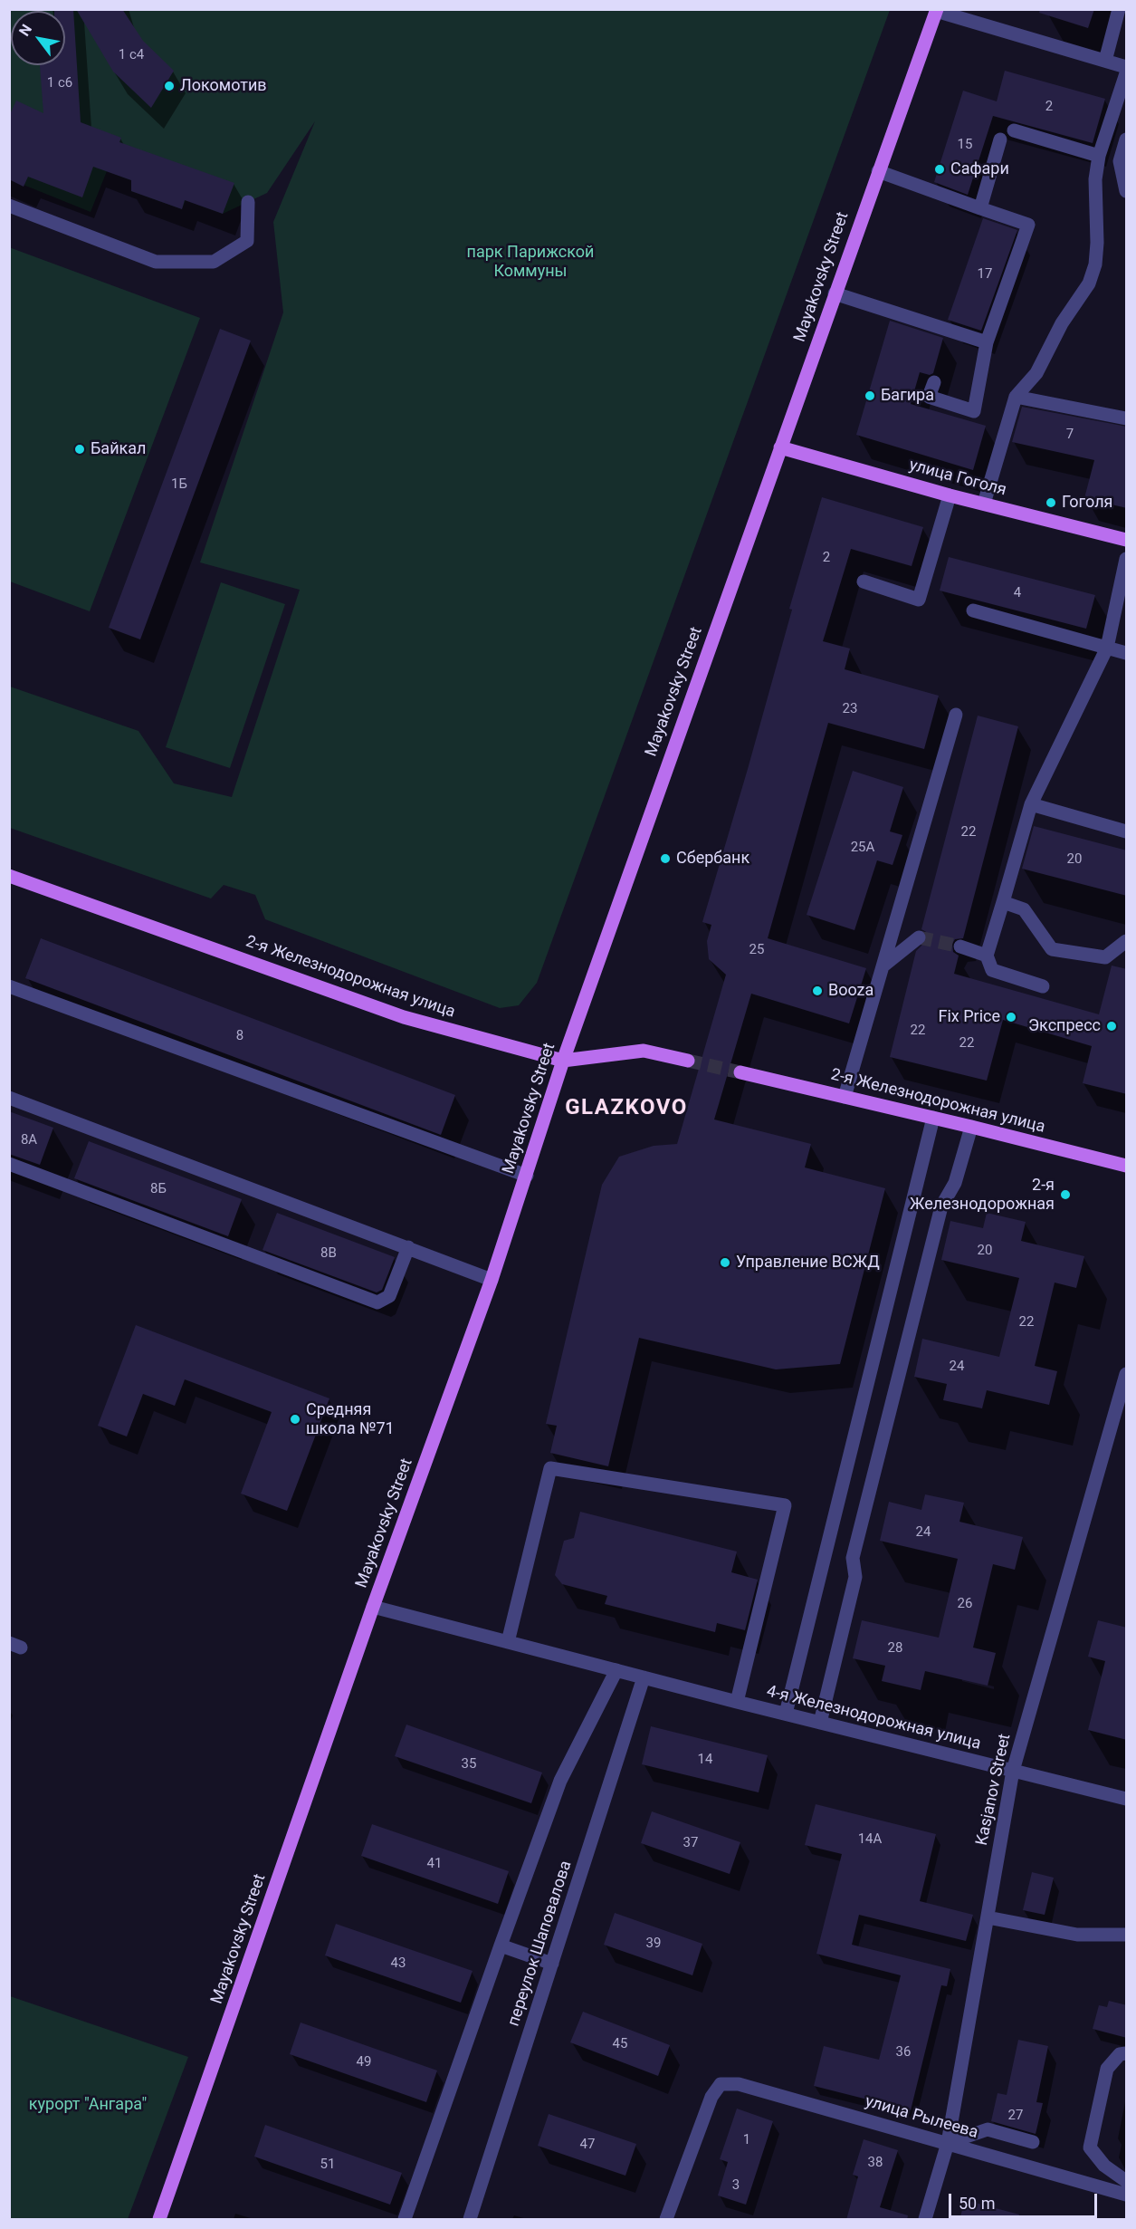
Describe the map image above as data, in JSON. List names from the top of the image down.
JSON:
{
  "streets": {
    "main road": ["Mayakovsky Street", "улица Гоголя", "2-я Железнодорожная улица"],
    "street": [
      "4-я Железнодорожная улица",
      "Kasjanov Street",
      "переулок Шаповалова",
      "улица Рылеева"
    ]
  },
  "crossings": [
    ["Mayakovsky Street", "улица Гоголя"],
    ["Mayakovsky Street", "2-я Железнодорожная улица"],
    ["Mayakovsky Street", "4-я Железнодорожная улица"],
    ["4-я Железнодорожная улица", "Kasjanov Street"],
    ["4-я Железнодорожная улица", "переулок Шаповалова"],
    ["Kasjanov Street", "улица Рылеева"]
  ],
  "districts": ["GLAZKOVO"],
  "parks": ["парк Парижской Коммуны", "курорт \"Ангара\""],
  "places": [
    "Локомотив",
    "Сафари",
    "Багира",
    "Байкал",
    "Гоголя",
    "Сбербанк",
    "Booza",
    "Fix Price",
    "Экспресс",
    "2-я Железнодорожная",
    "Управление ВСЖД",
    "Средняя школа №71"
  ],
  "house_numbers": [
    "1 с4",
    "1 с6",
    "2",
    "15",
    "17",
    "7",
    "1Б",
    "2",
    "4",
    "23",
    "22",
    "25А",
    "20",
    "25",
    "22",
    "8",
    "22",
    "8А",
    "8Б",
    "20",
    "8В",
    "22",
    "24",
    "24",
    "26",
    "28",
    "14",
    "35",
    "14А",
    "37",
    "41",
    "39",
    "43",
    "45",
    "36",
    "49",
    "27",
    "1",
    "47",
    "38",
    "51",
    "3"
  ],
  "scale_bar": "50 m",
  "north": "top left"
}
